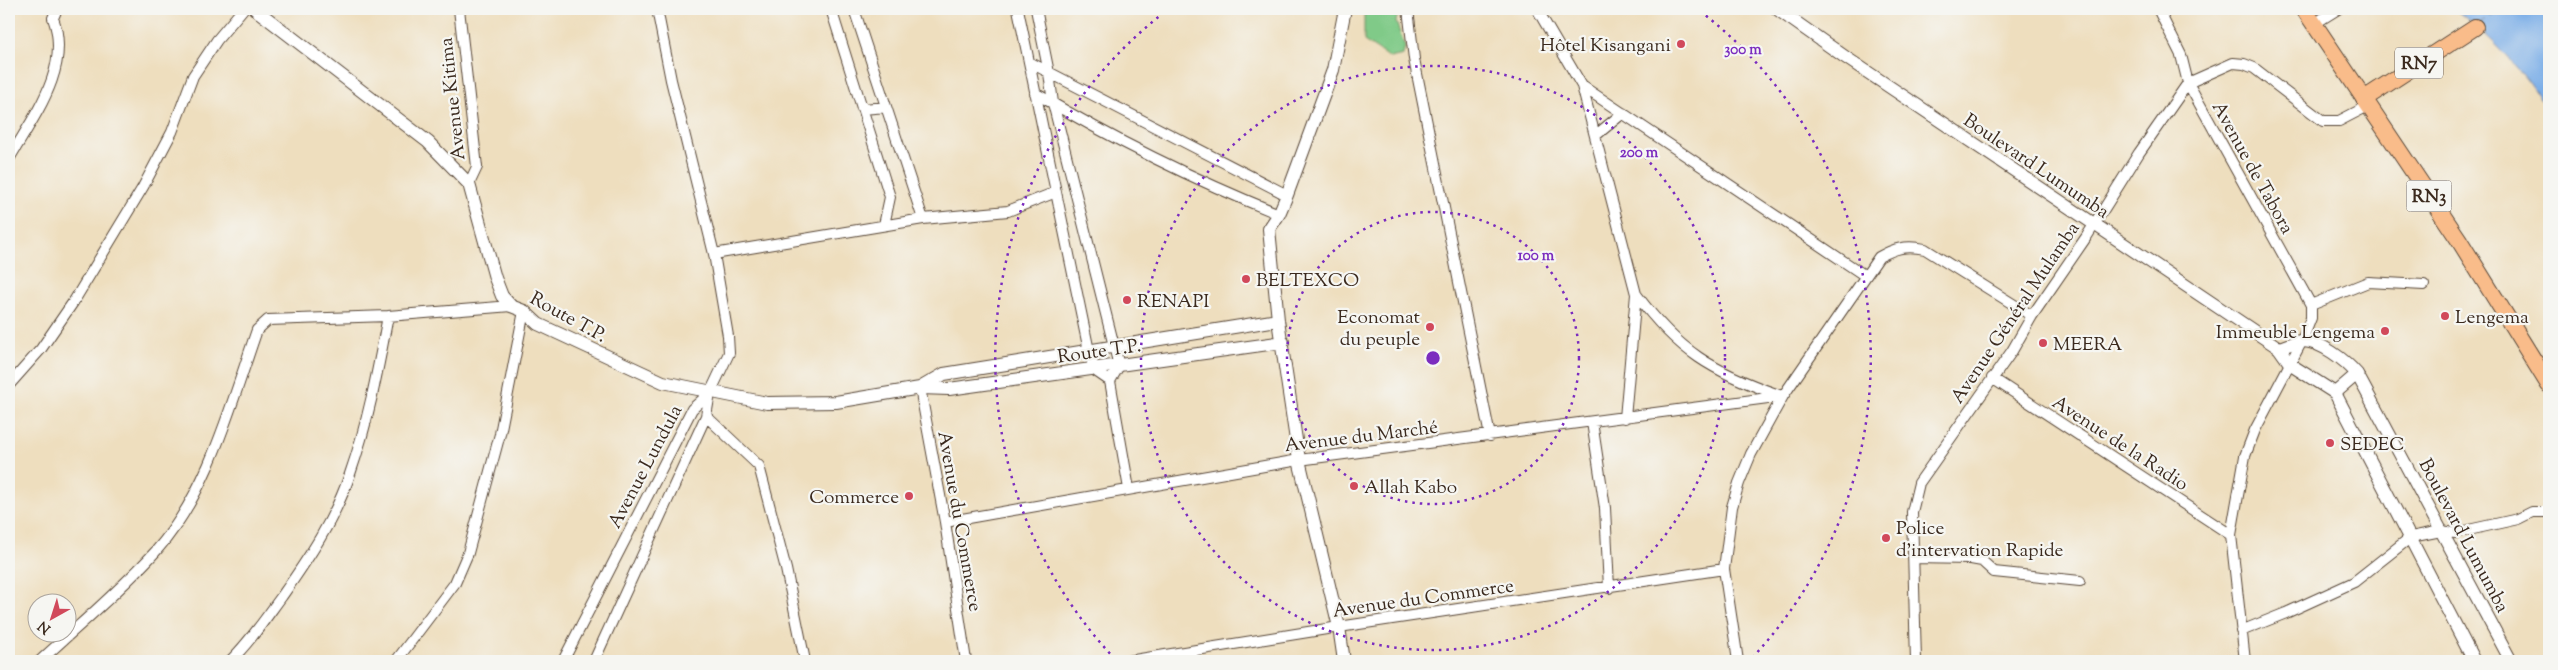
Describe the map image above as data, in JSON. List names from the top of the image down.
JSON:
{
  "streets": {
    "main road": ["RN7", "RN3"],
    "street": [
      "Avenue Kitima",
      "Boulevard Lumumba",
      "Avenue de Tabora",
      "Avenue Général Mulamba",
      "Route T.P.",
      "Avenue du Marché",
      "Avenue de la Radio",
      "Avenue Lundula",
      "Avenue du Commerce"
    ]
  },
  "crossings": [
    ["RN7", "RN3"],
    ["Avenue Kitima", "Route T.P."],
    ["Boulevard Lumumba", "Avenue Général Mulamba"],
    ["Avenue de Tabora", "Avenue Général Mulamba"],
    ["Avenue Général Mulamba", "Avenue de la Radio"],
    ["Route T.P.", "Avenue Lundula"],
    ["Route T.P.", "Avenue du Commerce"],
    ["Avenue du Marché", "Avenue du Commerce"]
  ],
  "places": [
    "Hôtel Kisangani",
    "BELTEXCO",
    "RENAPI",
    "Lengema",
    "Economat du peuple",
    "Immeuble Lengema",
    "MEERA",
    "SEDEC",
    "Allah Kabo",
    "Commerce",
    "Police d'intervation Rapide"
  ],
  "north": "bottom left",
  "rings": ["300 m", "200 m", "100 m"]
}
